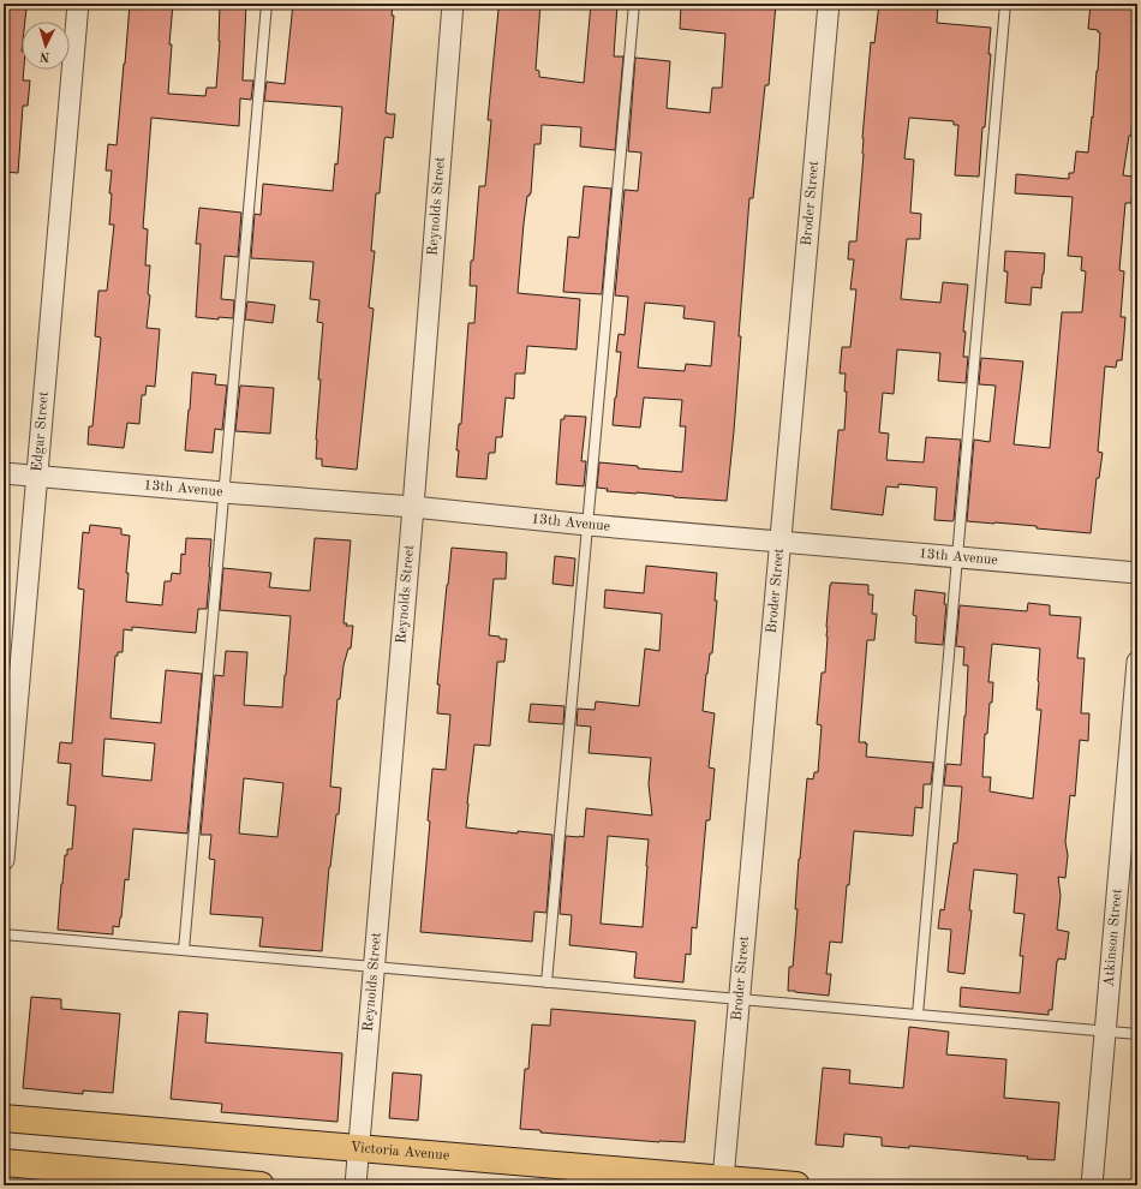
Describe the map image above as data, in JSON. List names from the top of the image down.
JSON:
{
  "streets": {
    "main road": ["Victoria Avenue"],
    "street": [
      "Broder Street",
      "Reynolds Street",
      "Edgar Street",
      "13th Avenue",
      "Atkinson Street"
    ]
  },
  "crossings": [
    ["Broder Street", "13th Avenue"],
    ["Broder Street", "Victoria Avenue"],
    ["Reynolds Street", "13th Avenue"],
    ["Reynolds Street", "Victoria Avenue"],
    ["Edgar Street", "13th Avenue"]
  ],
  "north": "bottom"
}
